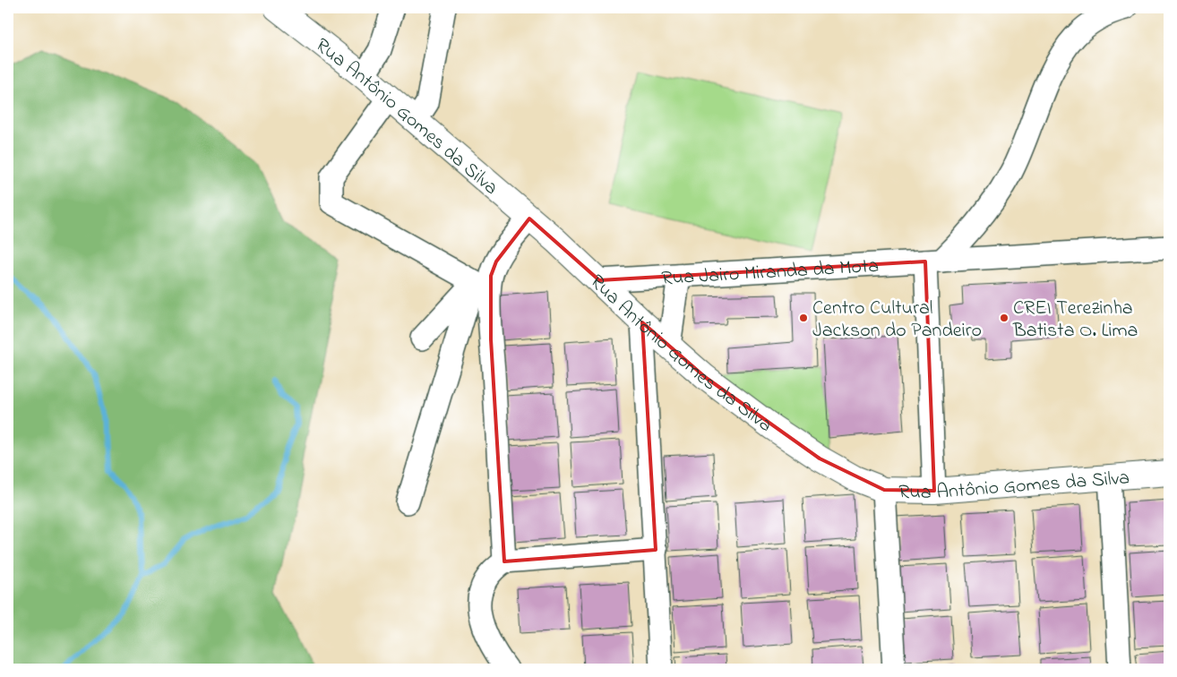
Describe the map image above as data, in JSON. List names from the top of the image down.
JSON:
{
  "streets": {
    "street": ["Rua Antônio Gomes da Silva", "Rua Jairo Miranda da Mota"]
  },
  "crossings": [
    ["Rua Antônio Gomes da Silva", "Rua Jairo Miranda da Mota"]
  ],
  "places": ["Centro Cultural Jackson do Pandeiro", "CREI Terezinha Batista O. Lima"]
}
